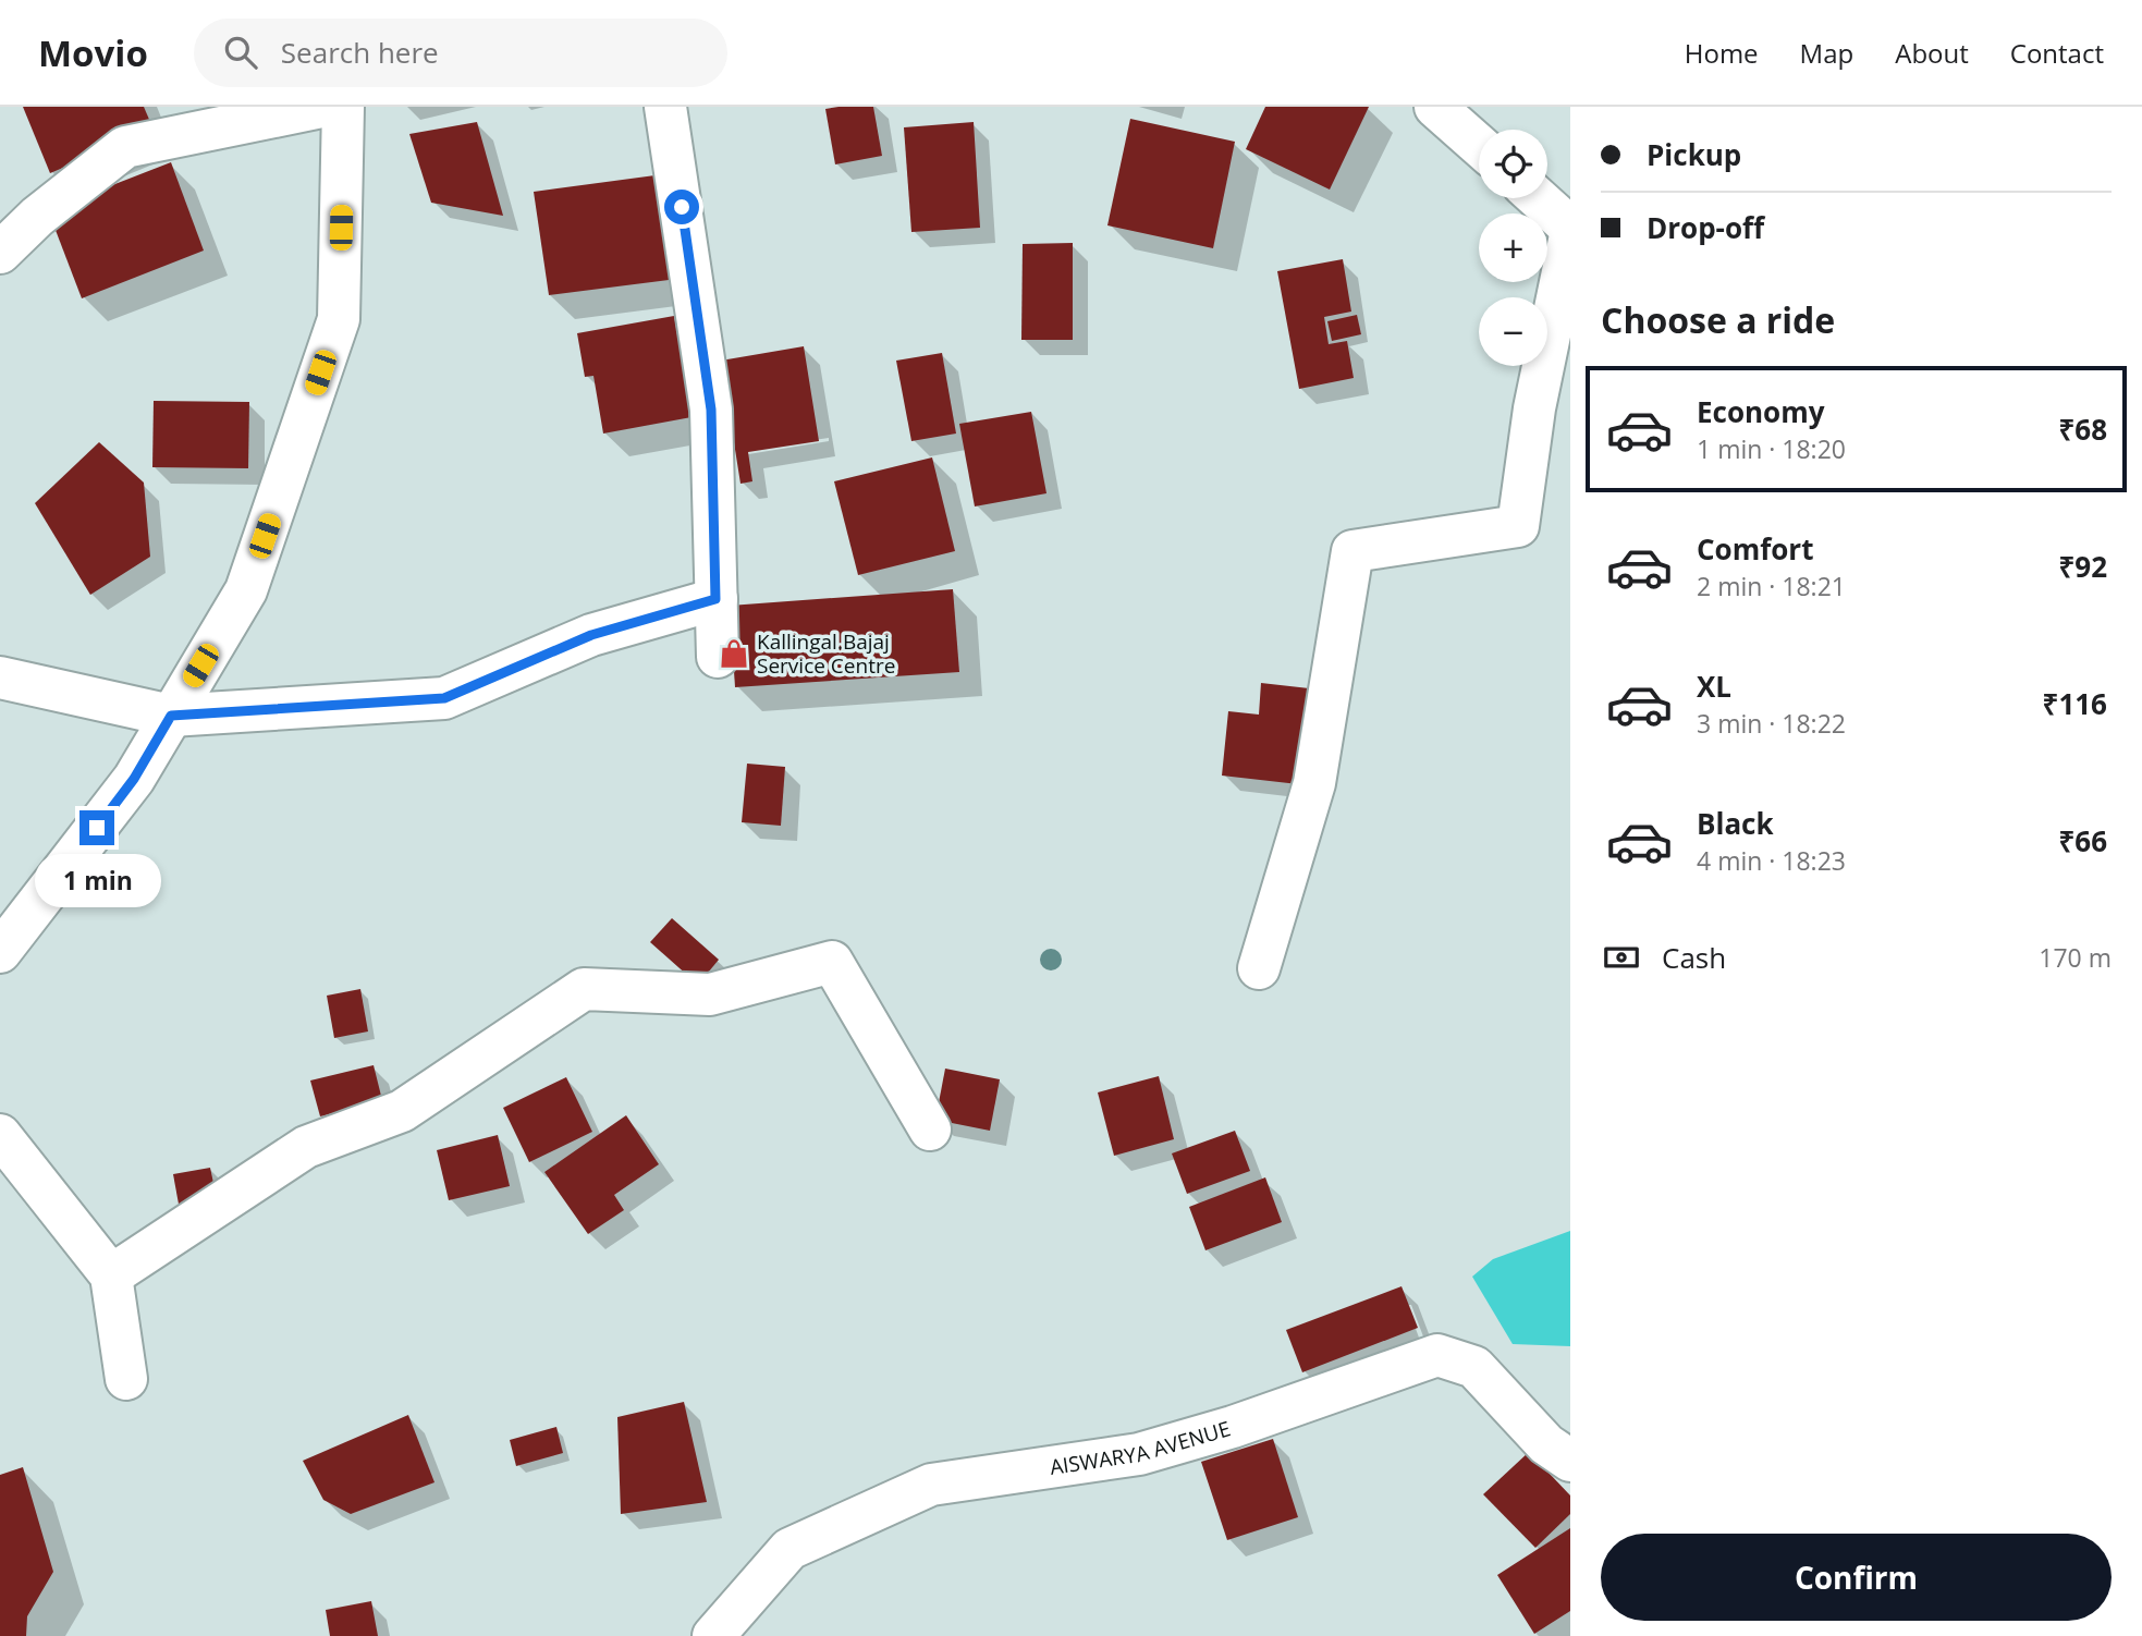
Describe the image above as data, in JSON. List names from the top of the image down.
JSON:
{
  "streets": {
    "street": ["AISWARYA AVENUE"]
  },
  "places": {
    "shop": ["Kallingal.Bajaj Service Centre"]
  },
  "page": {
    "header": "Movio",
    "search": "Search here",
    "nav": [
      "Home",
      "Map",
      "About",
      "Contact"
    ],
    "banner": ["Pickup", "Drop-off"],
    "map_buttons": ["+", "−"],
    "heading": "Choose a ride",
    "list": [
      {
        "name": "Economy",
        "note": "1 min · 18:20",
        "value": "₹68"
      },
      {
        "name": "Comfort",
        "note": "2 min · 18:21",
        "value": "₹92"
      },
      {
        "name": "XL",
        "note": "3 min · 18:22",
        "value": "₹116"
      },
      {
        "name": "Black",
        "note": "4 min · 18:23",
        "value": "₹66"
      }
    ],
    "bubble": "1 min",
    "pay": ["Cash", "170 m"],
    "buttons": "Confirm"
  }
}
